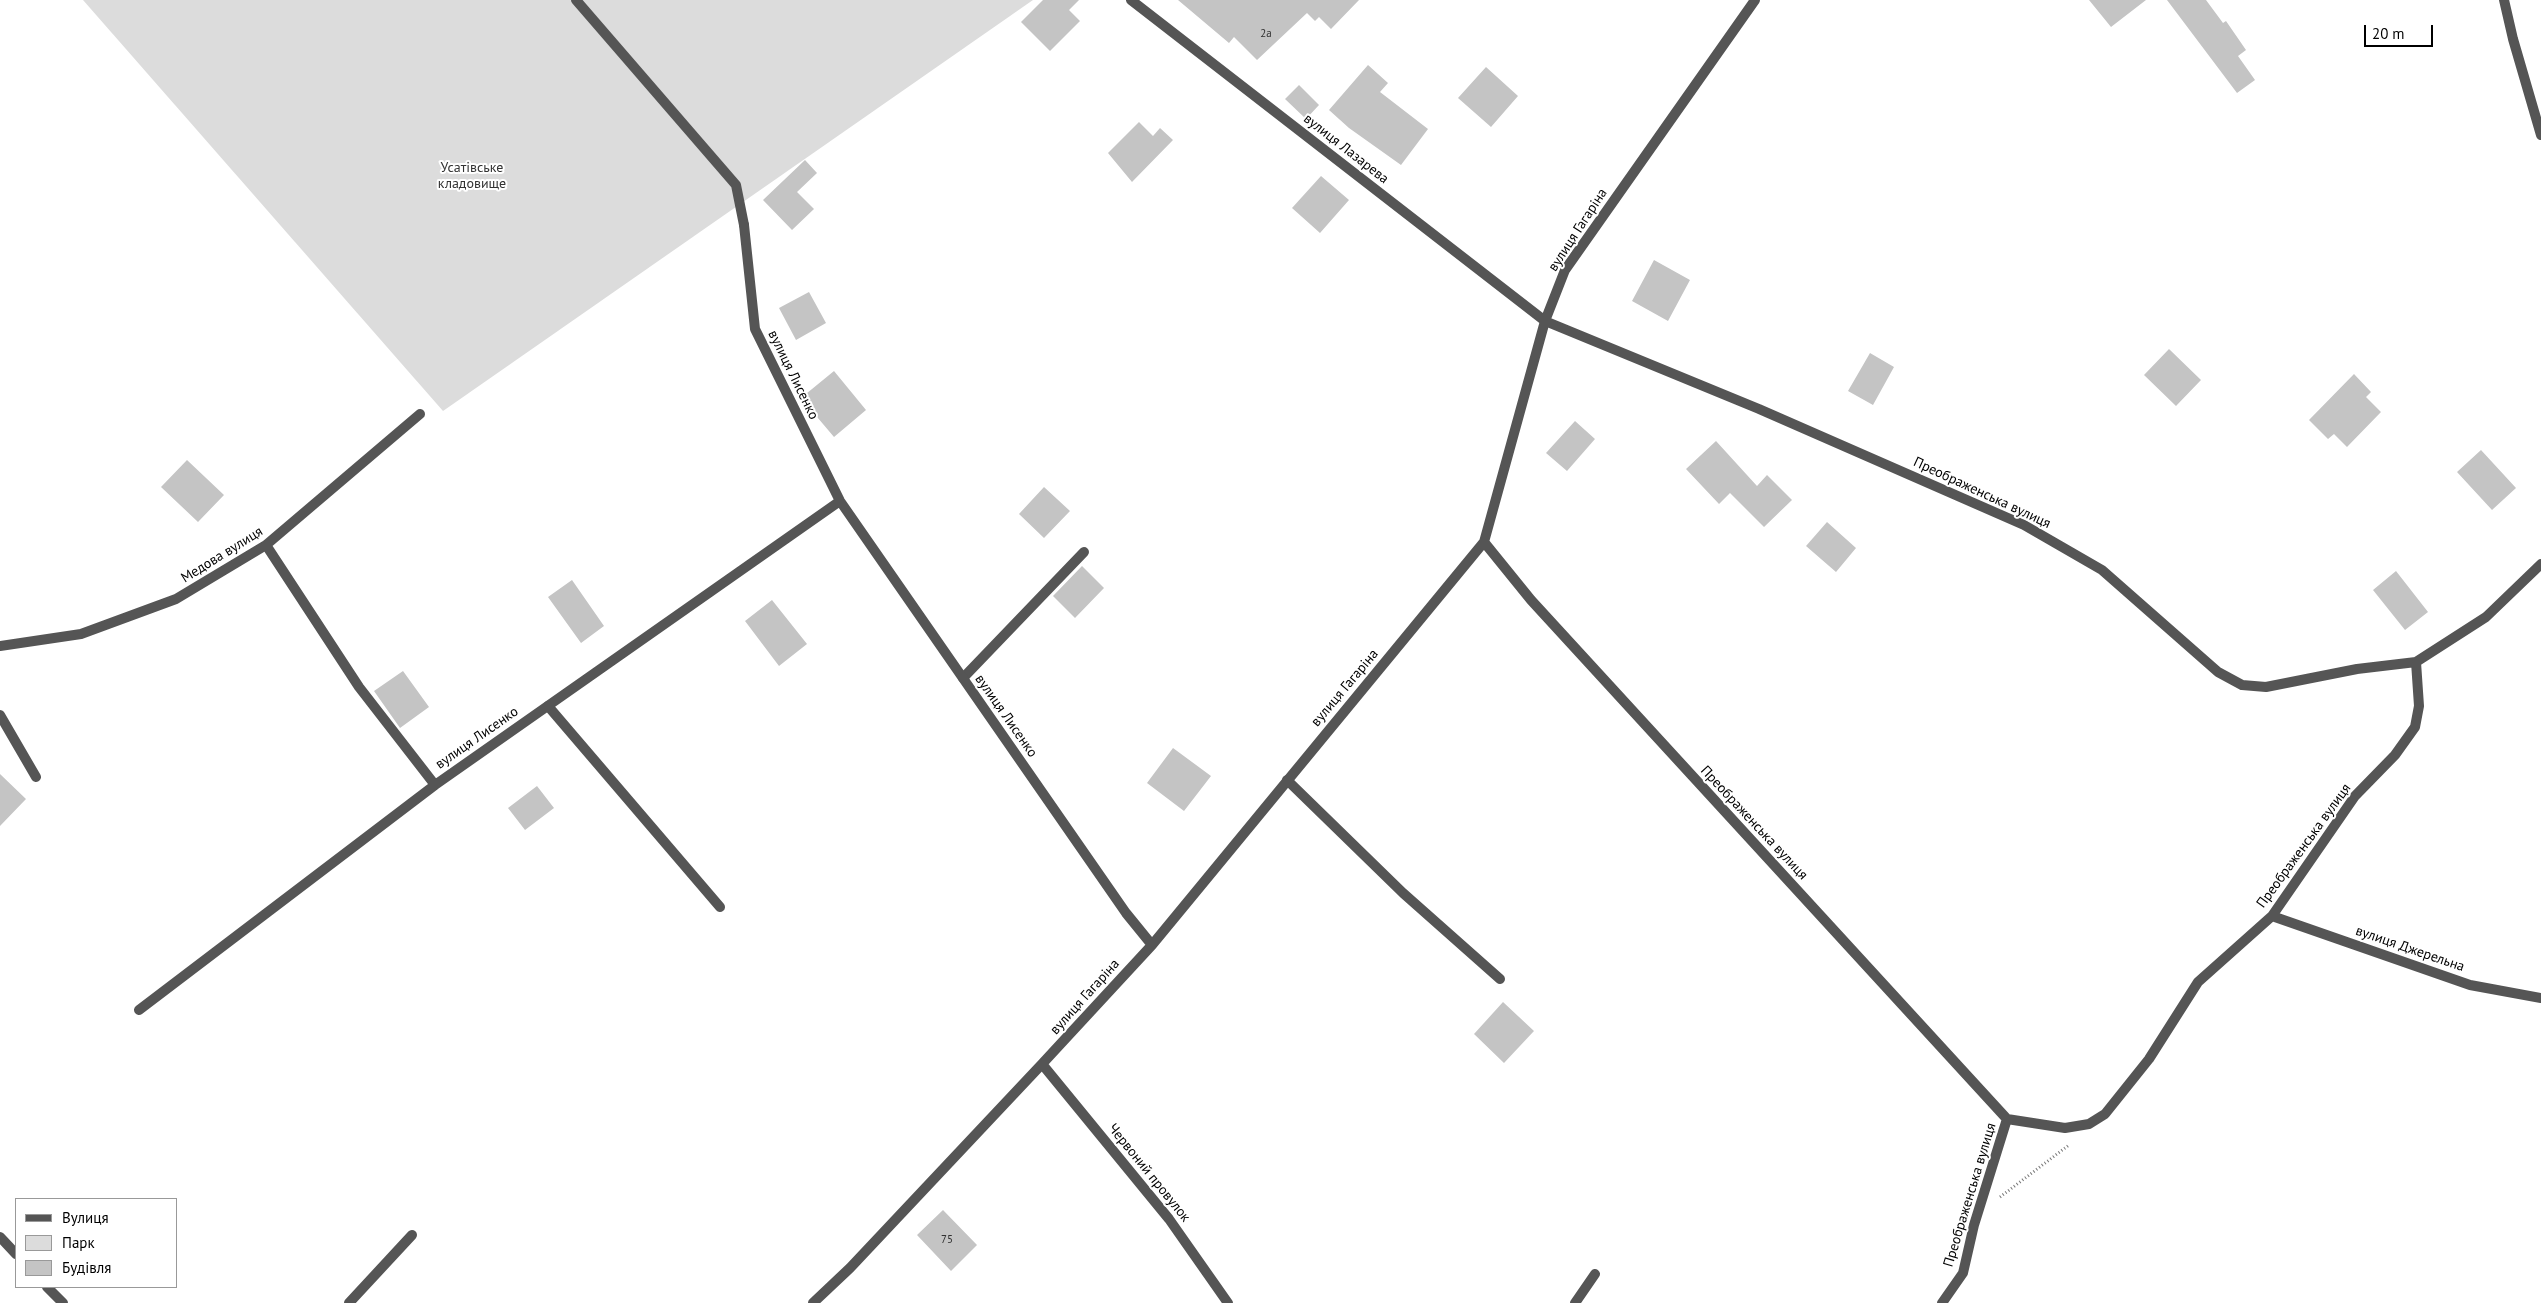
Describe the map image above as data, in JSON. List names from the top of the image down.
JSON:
{
  "streets": {
    "street": [
      "вулиця Лазарева",
      "вулиця Гагаріна",
      "вулиця Лисенко",
      "Преображенська вулиця",
      "Медова вулиця",
      "вулиця Джерельна",
      "Червоний провулок"
    ]
  },
  "crossings": [
    ["вулиця Лазарева", "вулиця Гагаріна"],
    ["вулиця Лазарева", "Преображенська вулиця"],
    ["вулиця Гагаріна", "вулиця Лисенко"],
    ["вулиця Гагаріна", "Преображенська вулиця"],
    ["вулиця Гагаріна", "Червоний провулок"],
    ["Преображенська вулиця", "вулиця Джерельна"]
  ],
  "parks": ["Усатівське кладовище"],
  "house_numbers": ["2а", "75"],
  "legend": ["Вулиця", "Парк", "Будівля"],
  "scale_bar": "20 m"
}
